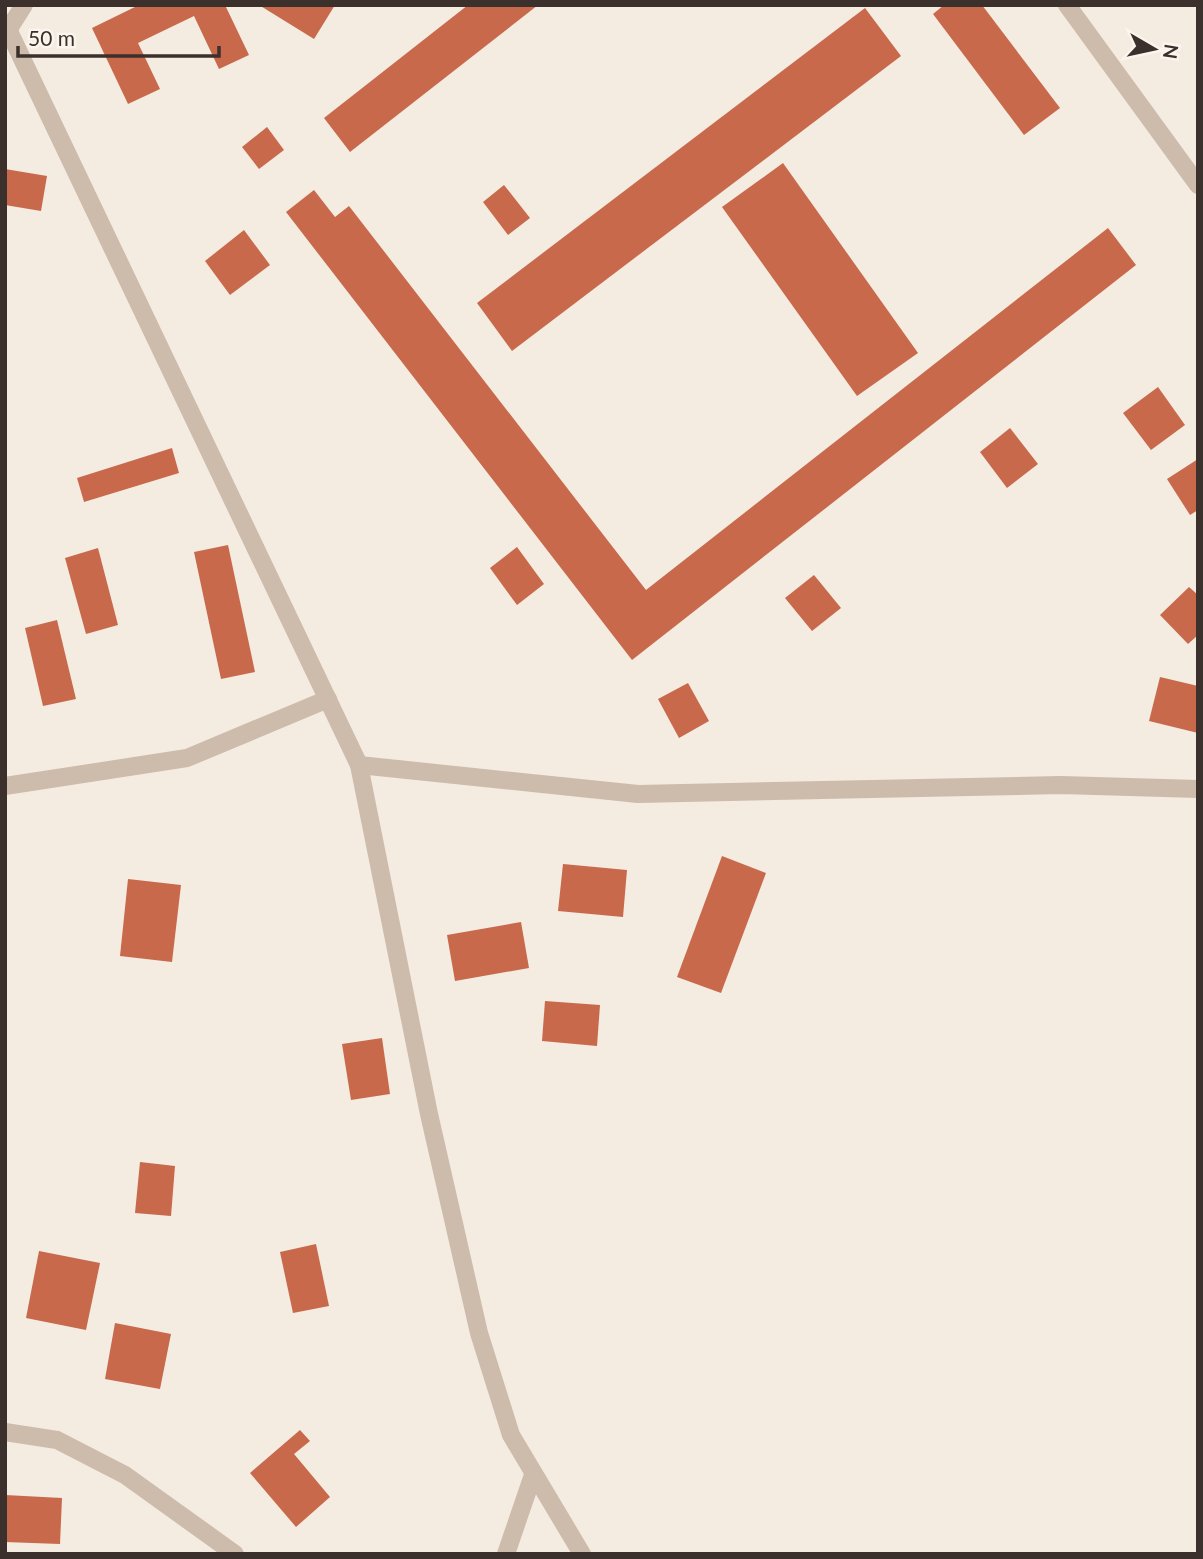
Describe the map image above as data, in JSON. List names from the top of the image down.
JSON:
{
  "scale_bar": "50 m",
  "north": "right"
}
